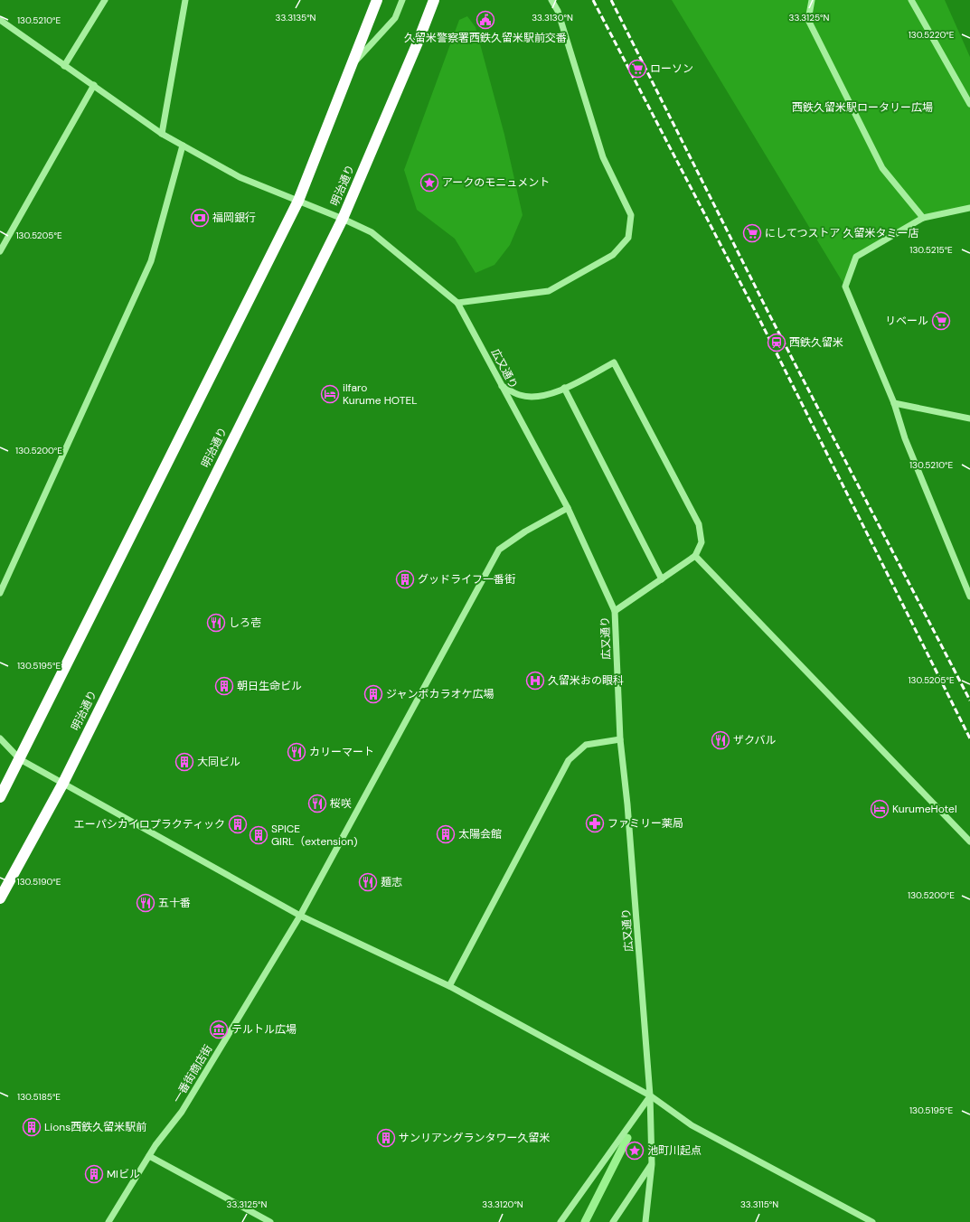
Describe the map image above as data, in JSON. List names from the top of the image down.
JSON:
{
  "streets": {
    "highway": ["明治通り"],
    "street": ["広又通り", "一番街商店街"]
  },
  "crossings": [
    ["明治通り", "広又通り"],
    ["広又通り", "一番街商店街"]
  ],
  "parks": ["西鉄久留米駅ロータリー広場"],
  "places": {
    "public building": ["久留米警察署西鉄久留米駅前交番"],
    "supermarket": ["ローソン", "にしてつストア 久留米タミー店", "リベール"],
    "place": ["アークのモニュメント", "池町川起点"],
    "bank": ["福岡銀行"],
    "station": ["西鉄久留米"],
    "hotel": ["ilfaro Kurume HOTEL", "KurumeHotel"],
    "building": [
      "グッドライフ一番街",
      "朝日生命ビル",
      "ジャンボカラオケ広場",
      "大同ビル",
      "エーパシカイロプラクティック",
      "太陽会館",
      "SPICE GIRL（extension)",
      "Lions西鉄久留米駅前",
      "サンリアングランタワー久留米",
      "MIビル"
    ],
    "restaurant": [
      "しろ壱",
      "ザクバル",
      "カリーマート",
      "桜咲",
      "麺志",
      "五十番"
    ],
    "hospital": ["久留米おの眼科"],
    "pharmacy": ["ファミリー薬局"],
    "museum": ["テルトル広場"]
  },
  "coordinates": [
    "33.3135°N",
    "33.3130°N",
    "33.3125°N",
    "130.5210°E",
    "130.5220°E",
    "130.5205°E",
    "130.5215°E",
    "130.5200°E",
    "130.5195°E",
    "130.5190°E",
    "130.5185°E",
    "33.3120°N",
    "33.3115°N"
  ]
}
